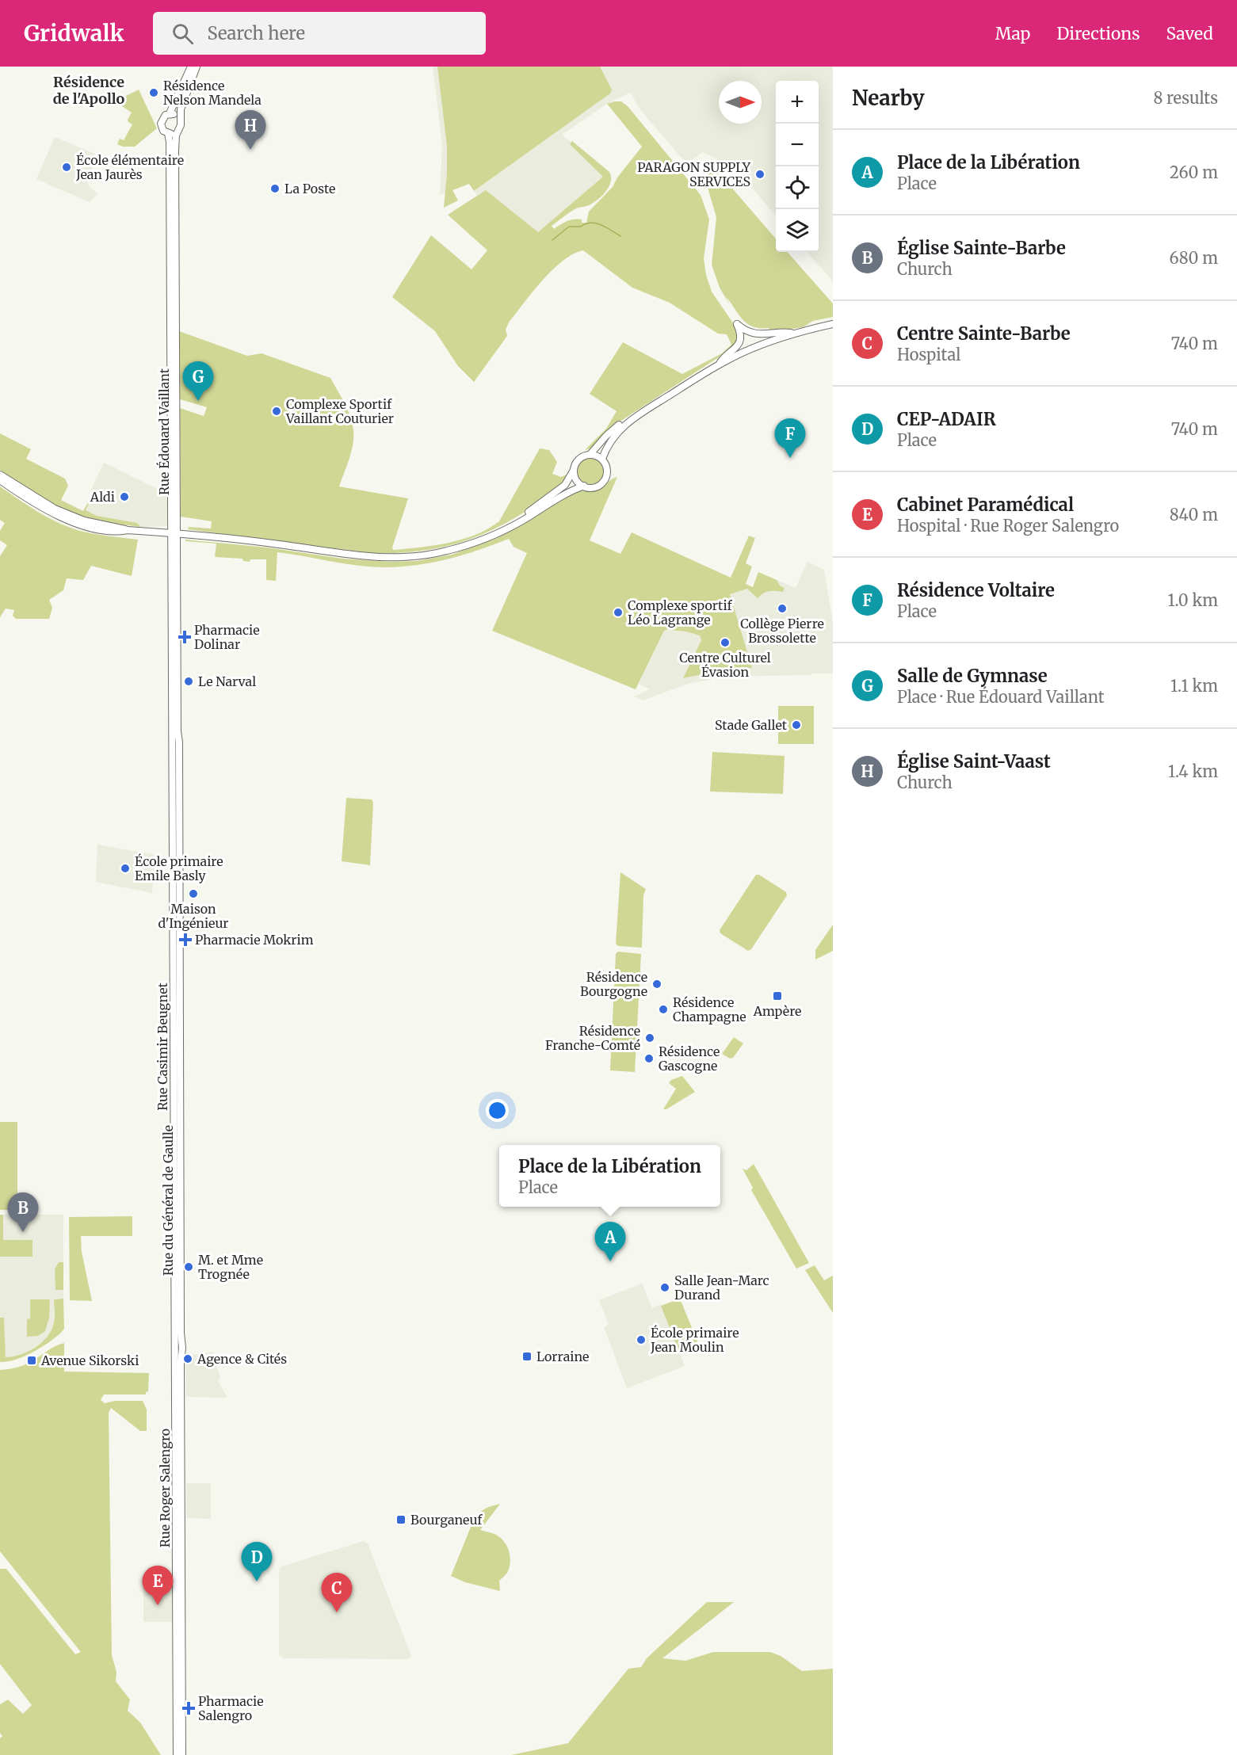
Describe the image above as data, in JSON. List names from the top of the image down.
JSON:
{
  "streets": {
    "main road": [
      "Rue Édouard Vaillant",
      "Rue Casimir Beugnet",
      "Rue du Général de Gaulle",
      "Rue Roger Salengro"
    ]
  },
  "crossings": [
    ["Rue Édouard Vaillant", "Rue Casimir Beugnet"],
    ["Rue Édouard Vaillant", "Rue du Général de Gaulle"],
    ["Rue Casimir Beugnet", "Rue du Général de Gaulle"],
    ["Rue Casimir Beugnet", "Rue Roger Salengro"],
    ["Rue du Général de Gaulle", "Rue Roger Salengro"]
  ],
  "districts": ["Résidence de l'Apollo"],
  "places": {
    "other": [
      "Résidence Nelson Mandela",
      "École élémentaire Jean Jaurès",
      "PARAGON SUPPLY SERVICES",
      "La Poste",
      "Complexe Sportif Vaillant Couturier",
      "Aldi",
      "Collège Pierre Brossolette",
      "Complexe sportif Léo Lagrange",
      "Centre Culturel Évasion",
      "Le Narval",
      "Stade Gallet",
      "École primaire Emile Basly",
      "Maison d'Ingénieur",
      "Résidence Bourgogne",
      "Résidence Champagne",
      "Résidence Franche-Comté",
      "Résidence Gascogne",
      "M. et Mme Trognée",
      "Salle Jean-Marc Durand",
      "École primaire Jean Moulin",
      "Agence & Cités"
    ],
    "health": ["Pharmacie Dolinar", "Pharmacie Mokrim", "Pharmacie Salengro"],
    "transit": [
      "Ampère",
      "Lorraine",
      "Avenue Sikorski",
      "Bourganeuf"
    ]
  },
  "north": "right",
  "page": {
    "header": "Gridwalk",
    "search": "Search here",
    "nav": ["Map", "Directions", "Saved"],
    "heading": ["Nearby", "8 results"],
    "map_buttons": ["+", "−"],
    "pins": [
      "H",
      "G",
      "F",
      "B",
      "A",
      "D",
      "E",
      "C"
    ],
    "list": [
      {
        "mark": "A",
        "name": "Place de la Libération",
        "note": "Place",
        "value": "260 m"
      },
      {
        "mark": "B",
        "name": "Église Sainte-Barbe",
        "note": "Church",
        "value": "680 m"
      },
      {
        "mark": "C",
        "name": "Centre Sainte-Barbe",
        "note": "Hospital",
        "value": "740 m"
      },
      {
        "mark": "D",
        "name": "CEP-ADAIR",
        "note": "Place",
        "value": "740 m"
      },
      {
        "mark": "E",
        "name": "Cabinet Paramédical",
        "note": "Hospital · Rue Roger Salengro",
        "value": "840 m"
      },
      {
        "mark": "F",
        "name": "Résidence Voltaire",
        "note": "Place",
        "value": "1.0 km"
      },
      {
        "mark": "G",
        "name": "Salle de Gymnase",
        "note": "Place · Rue Édouard Vaillant",
        "value": "1.1 km"
      },
      {
        "mark": "H",
        "name": "Église Saint-Vaast",
        "note": "Church",
        "value": "1.4 km"
      }
    ],
    "popup": ["Place de la Libération", "Place"]
  }
}
